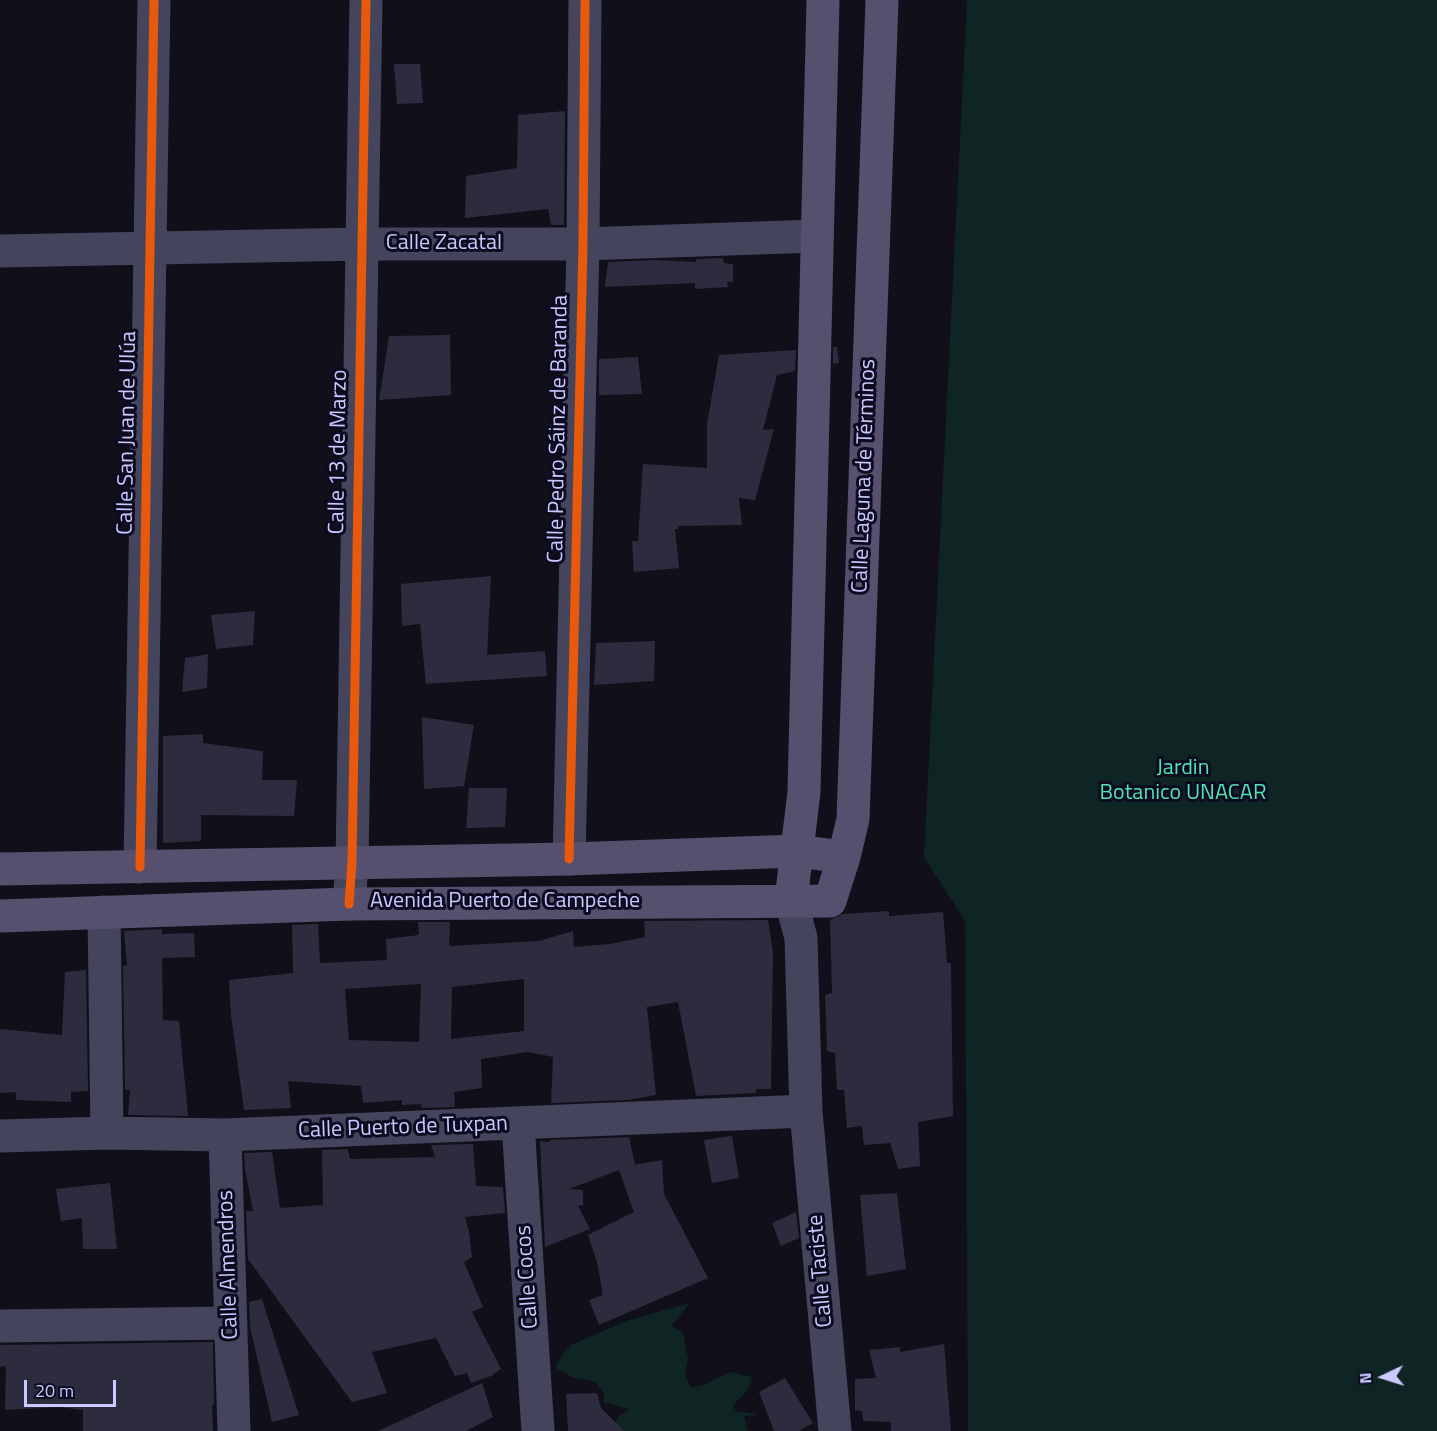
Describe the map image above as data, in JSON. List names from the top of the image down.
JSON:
{
  "streets": {
    "main road": ["Calle Laguna de Términos", "Avenida Puerto de Campeche"],
    "street": [
      "Calle Zacatal",
      "Calle Pedro Sáinz de Baranda",
      "Calle San Juan de Ulúa",
      "Calle 13 de Marzo",
      "Calle Puerto de Tuxpan",
      "Calle Almendros",
      "Calle Taciste",
      "Calle Cocos"
    ]
  },
  "crossings": [
    ["Calle Zacatal", "Calle Pedro Sáinz de Baranda"],
    ["Calle Zacatal", "Calle San Juan de Ulúa"],
    ["Calle Zacatal", "Calle 13 de Marzo"],
    ["Calle Pedro Sáinz de Baranda", "Avenida Puerto de Campeche"],
    ["Calle San Juan de Ulúa", "Avenida Puerto de Campeche"],
    ["Calle 13 de Marzo", "Avenida Puerto de Campeche"],
    ["Calle Laguna de Términos", "Avenida Puerto de Campeche"],
    ["Calle Puerto de Tuxpan", "Calle Almendros"],
    ["Calle Puerto de Tuxpan", "Calle Taciste"],
    ["Calle Puerto de Tuxpan", "Calle Cocos"]
  ],
  "parks": ["Jardin Botanico UNACAR"],
  "scale_bar": "20 m",
  "north": "left"
}
